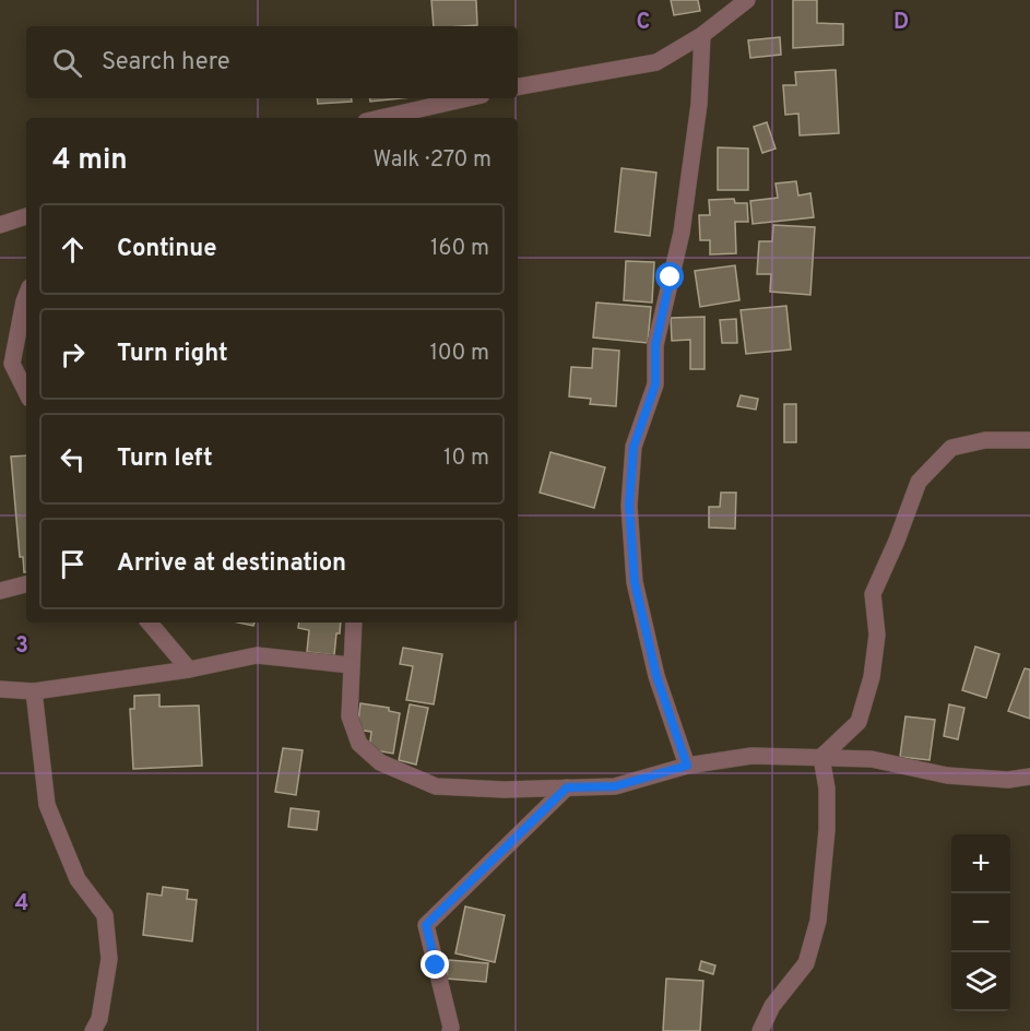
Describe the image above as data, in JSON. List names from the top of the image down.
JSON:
{
  "page": {
    "search": "Search here",
    "heading": ["4 min", "Walk · 270 m"],
    "list": [
      ["Continue", "160 m"],
      ["Turn right", "100 m"],
      ["Turn left", "10 m"],
      "Arrive at destination"
    ],
    "map_buttons": ["+", "−"]
  },
  "grid": {
    "columns": ["C", "D"],
    "rows": ["3", "4"]
  }
}
